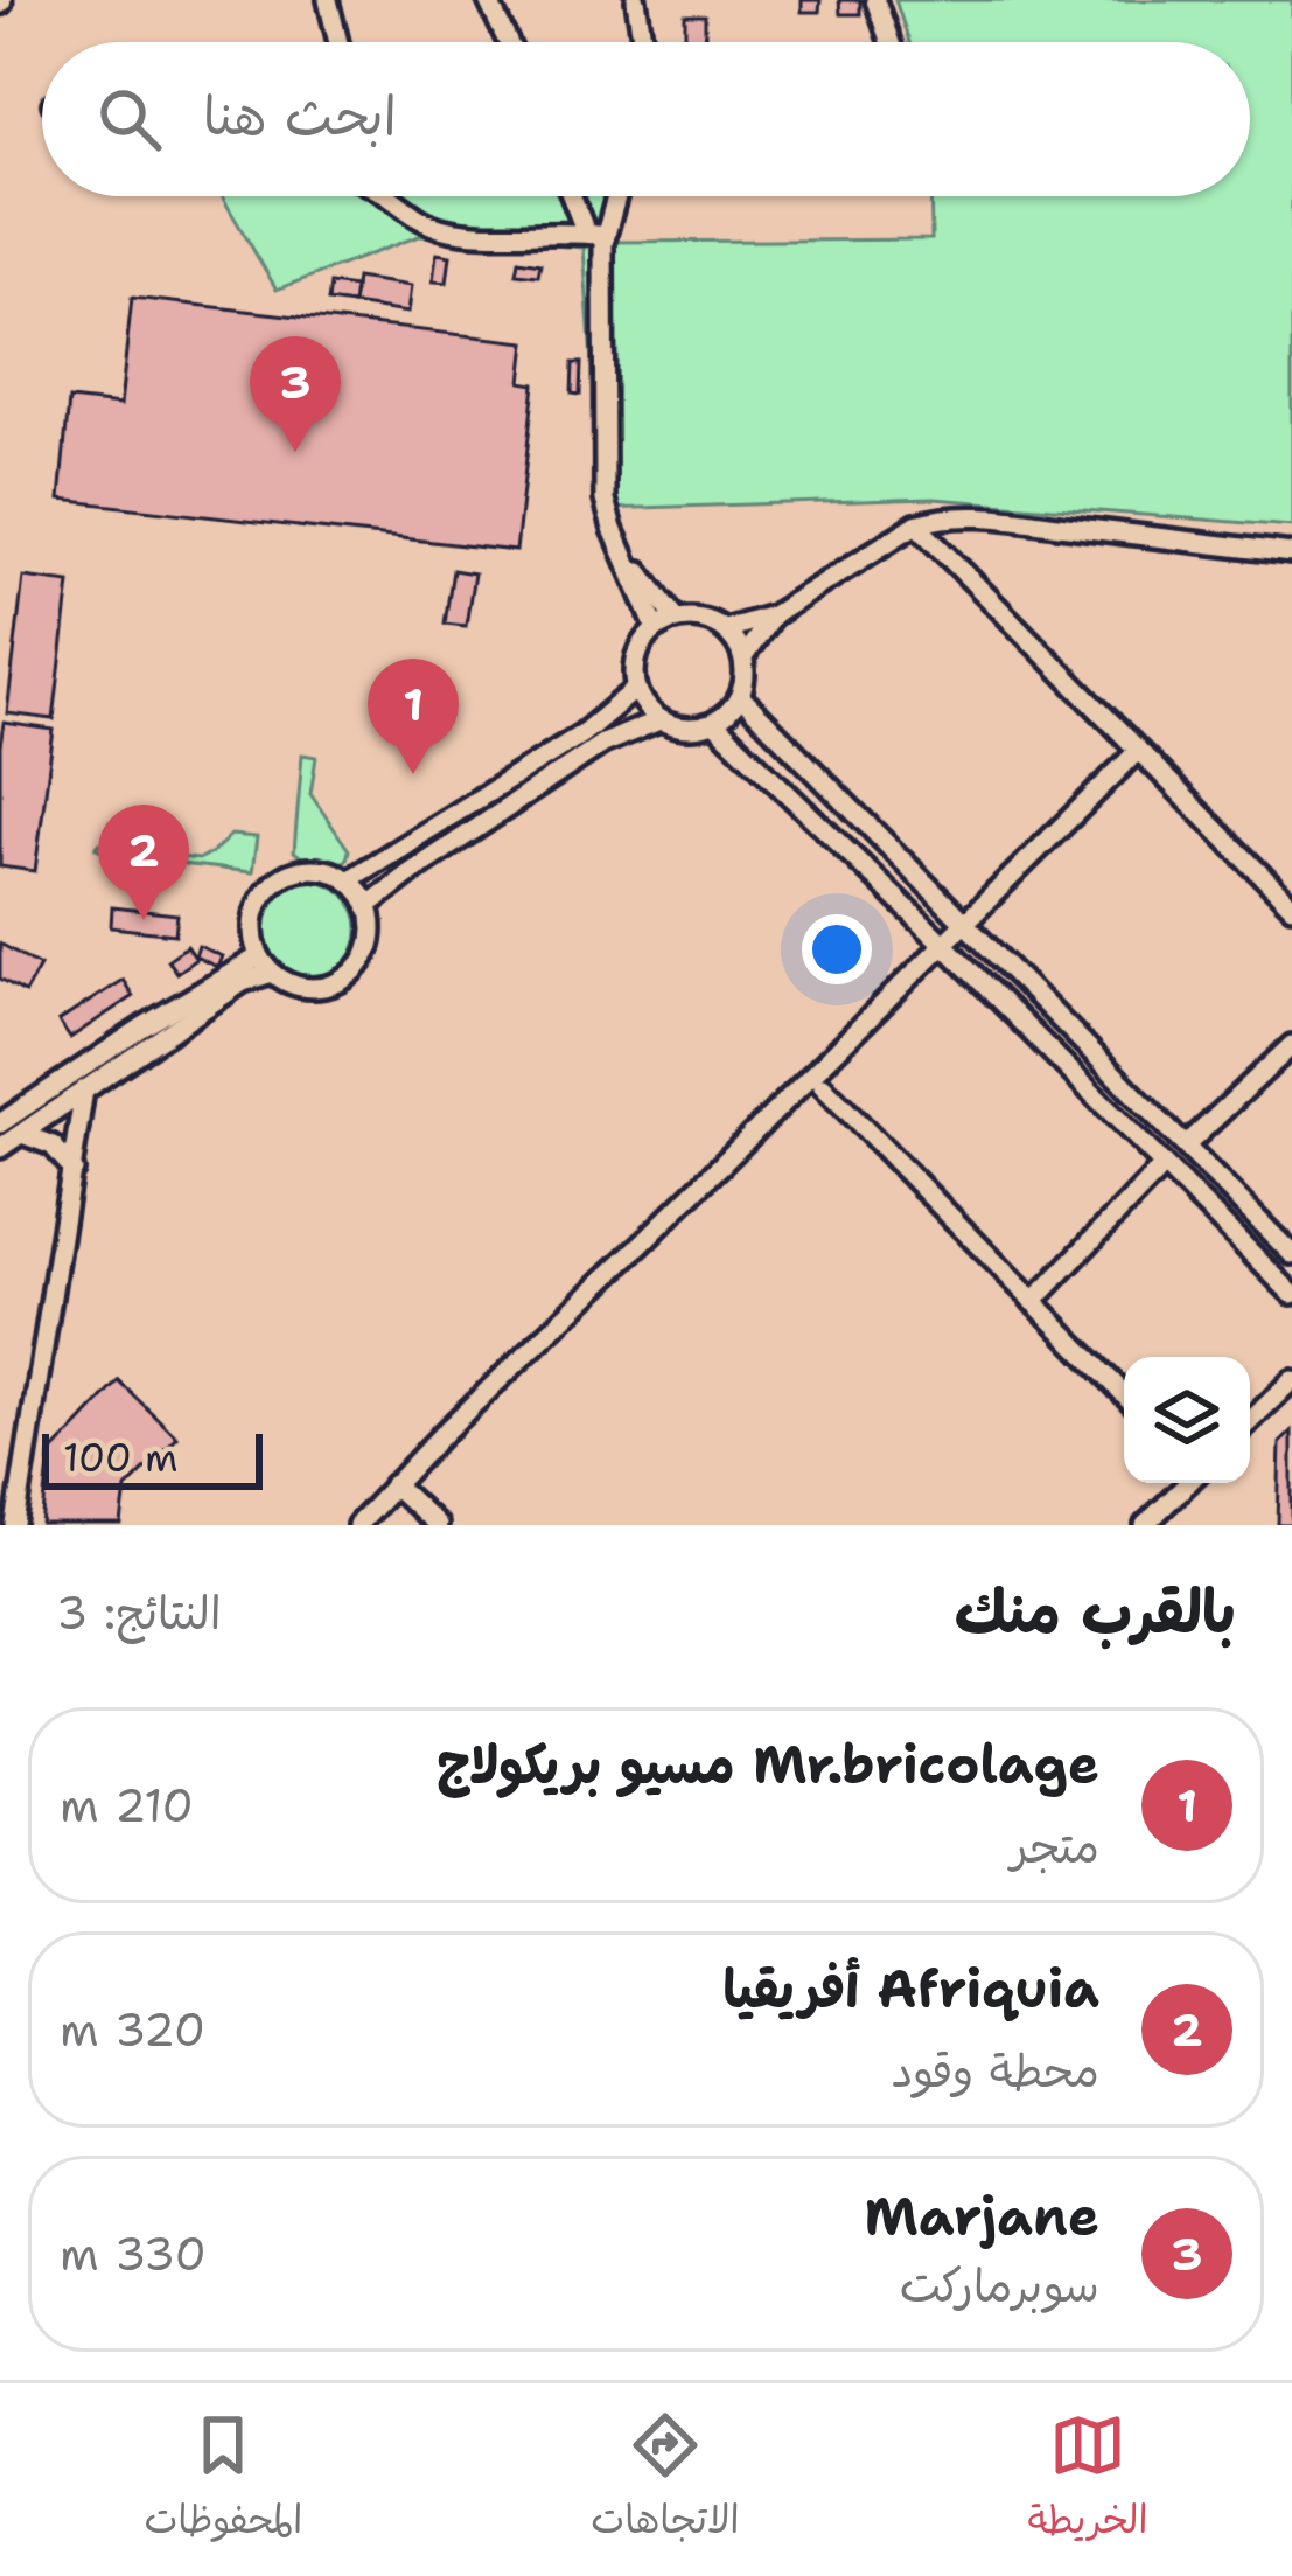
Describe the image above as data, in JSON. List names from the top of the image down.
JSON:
{
  "scale_bar": "100 m",
  "page": {
    "search": "ابحث هنا",
    "pins": ["3", "1", "2"],
    "scale": "100 m",
    "heading": ["بالقرب منك", "النتائج: 3"],
    "list": [
      {
        "mark": "1",
        "name": "Mr.bricolage مسيو بريكولاج",
        "note": "متجر",
        "value": "210 m"
      },
      {
        "mark": "2",
        "name": "Afriquia أفريقيا",
        "note": "محطة وقود",
        "value": "320 m"
      },
      {
        "mark": "3",
        "name": "Marjane",
        "note": "سوبرماركت",
        "value": "330 m"
      }
    ],
    "nav": ["الخريطة", "الاتجاهات", "المحفوظات"]
  }
}
